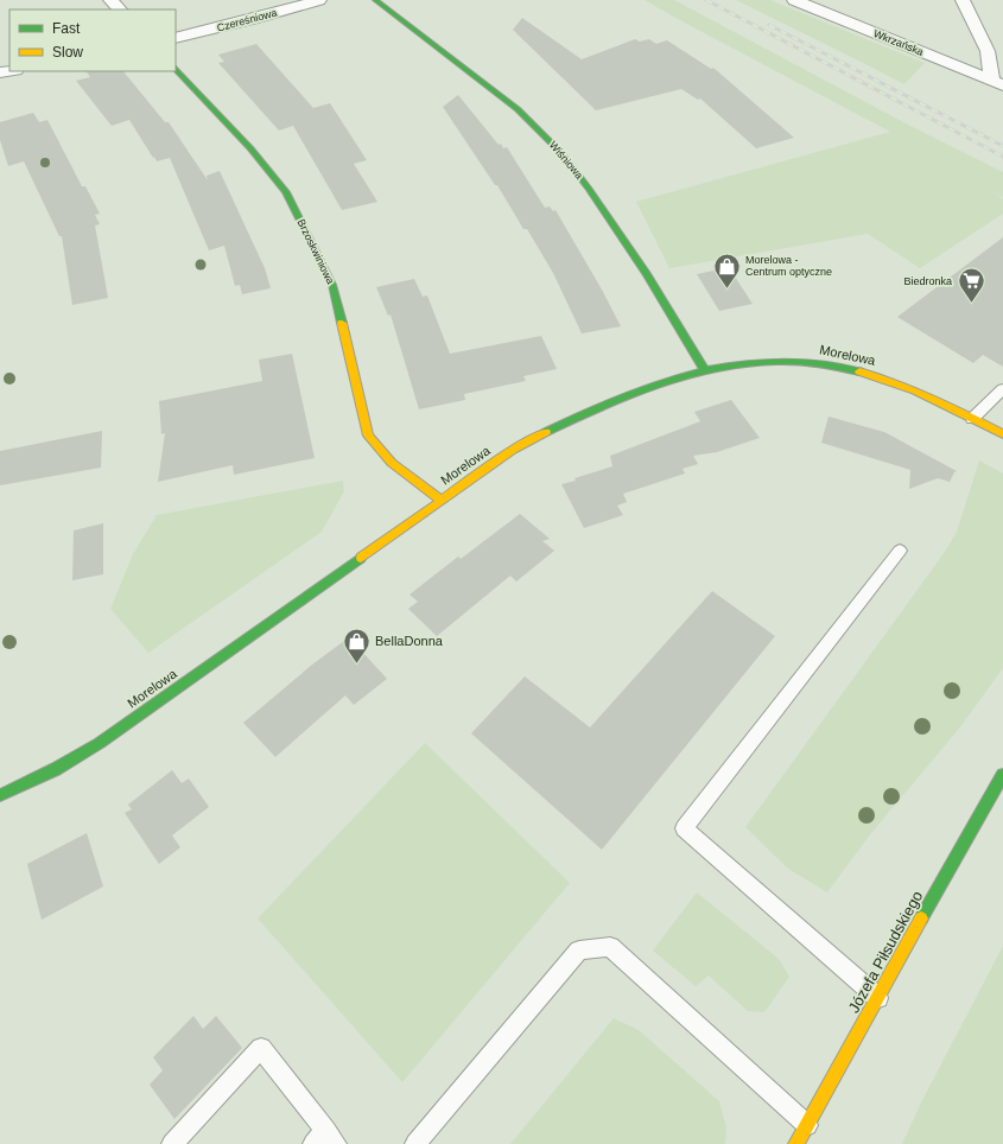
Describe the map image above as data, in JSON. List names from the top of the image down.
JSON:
{
  "streets": {
    "street": [
      "Czereśniowa",
      "Wkrzańska",
      "Wiśniowa",
      "Brzoskwiniowa",
      "Morelowa",
      "Józefa Piłsudskiego"
    ]
  },
  "crossings": [
    ["Wiśniowa", "Morelowa"],
    ["Brzoskwiniowa", "Morelowa"]
  ],
  "places": {
    "shop": ["Morelowa - Centrum optyczne", "BellaDonna"],
    "supermarket": ["Biedronka"]
  },
  "legend": ["Fast", "Slow"]
}
